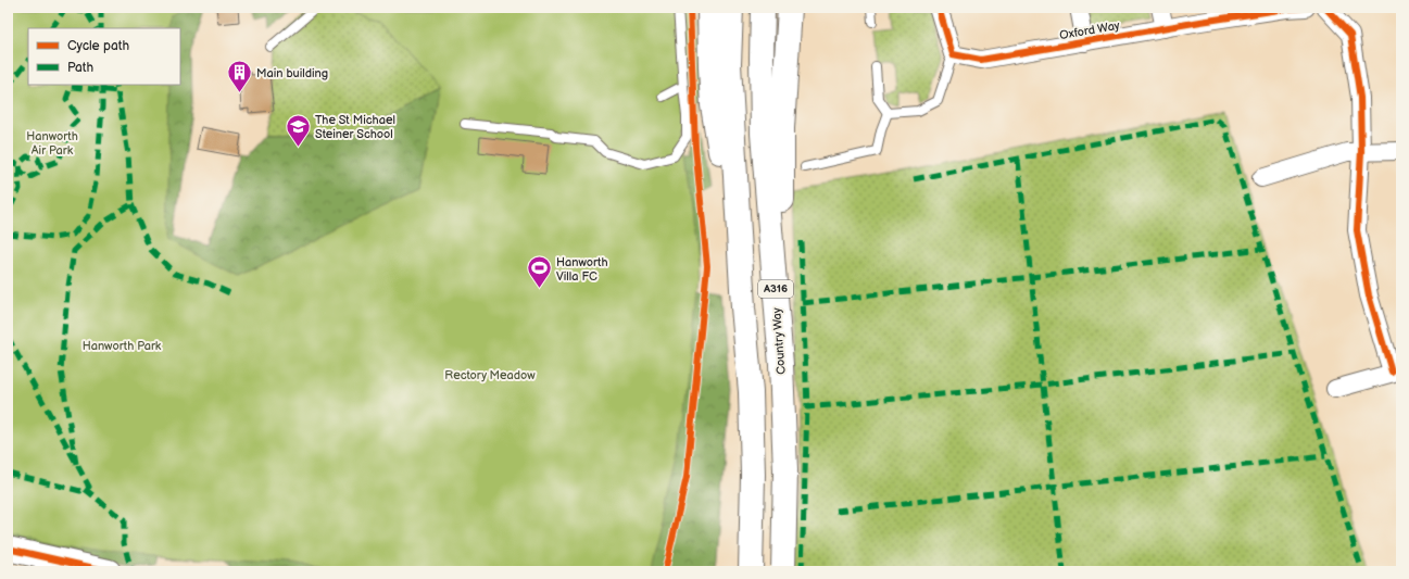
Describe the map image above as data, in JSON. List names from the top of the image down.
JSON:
{
  "streets": {
    "main road": ["A316", "Country Way"],
    "street": ["Oxford Way"]
  },
  "parks": ["Hanworth Air Park", "Hanworth Park", "Rectory Meadow"],
  "places": {
    "building": ["Main building"],
    "school or university": ["The St Michael Steiner School"],
    "sports": ["Hanworth Villa FC"]
  },
  "legend": ["Cycle path", "Path"]
}
